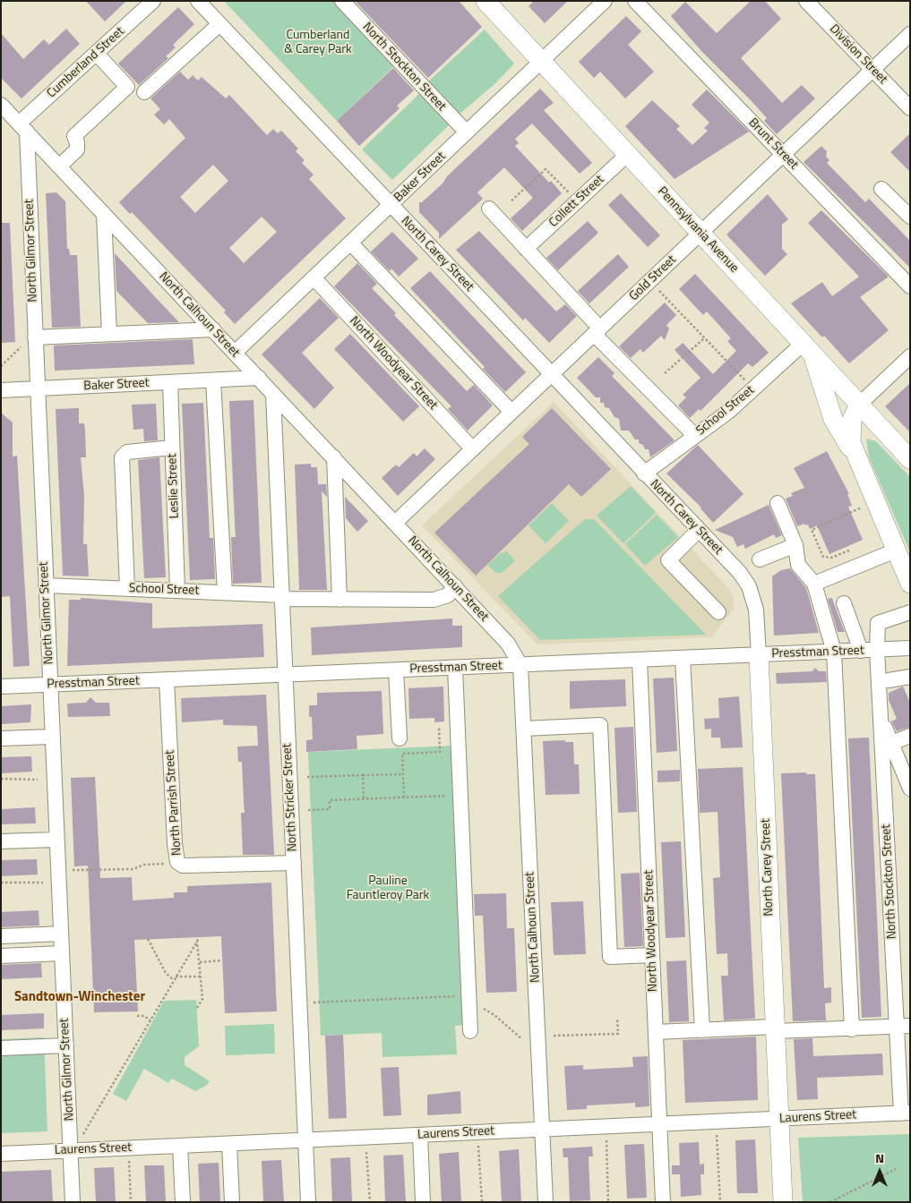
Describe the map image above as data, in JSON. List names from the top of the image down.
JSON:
{
  "streets": {
    "main road": ["Pennsylvania Avenue", "North Carey Street"],
    "street": [
      "Division Street",
      "Cumberland Street",
      "North Stockton Street",
      "Brunt Street",
      "Baker Street",
      "Collett Street",
      "North Gilmor Street",
      "Gold Street",
      "North Calhoun Street",
      "North Woodyear Street",
      "School Street",
      "Leslie Street",
      "Presstman Street",
      "North Stricker Street",
      "North Parrish Street",
      "Laurens Street"
    ]
  },
  "crossings": [
    ["Division Street", "Gold Street"],
    ["Cumberland Street", "North Gilmor Street"],
    ["Cumberland Street", "North Calhoun Street"],
    ["North Stockton Street", "Baker Street"],
    ["North Stockton Street", "Presstman Street"],
    ["North Stockton Street", "Laurens Street"],
    ["Brunt Street", "Gold Street"],
    ["Baker Street", "Pennsylvania Avenue"],
    ["Baker Street", "North Gilmor Street"],
    ["Baker Street", "North Carey Street"],
    ["Baker Street", "North Calhoun Street"],
    ["Baker Street", "North Woodyear Street"],
    ["Baker Street", "Leslie Street"],
    ["Collett Street", "Pennsylvania Avenue"],
    ["Pennsylvania Avenue", "Gold Street"],
    ["Pennsylvania Avenue", "School Street"],
    ["North Gilmor Street", "North Calhoun Street"],
    ["North Gilmor Street", "School Street"],
    ["North Gilmor Street", "Presstman Street"],
    ["North Gilmor Street", "Laurens Street"],
    ["North Carey Street", "Gold Street"],
    ["North Carey Street", "School Street"],
    ["North Carey Street", "Presstman Street"],
    ["North Carey Street", "Laurens Street"],
    ["Gold Street", "North Calhoun Street"],
    ["Gold Street", "North Woodyear Street"],
    ["North Calhoun Street", "School Street"],
    ["North Calhoun Street", "Presstman Street"],
    ["North Calhoun Street", "North Stricker Street"],
    ["North Calhoun Street", "Laurens Street"],
    ["North Woodyear Street", "Presstman Street"],
    ["North Woodyear Street", "Laurens Street"],
    ["School Street", "Leslie Street"],
    ["School Street", "North Stricker Street"],
    ["Presstman Street", "North Stricker Street"],
    ["Presstman Street", "North Parrish Street"],
    ["North Stricker Street", "North Parrish Street"],
    ["North Stricker Street", "Laurens Street"]
  ],
  "districts": ["Sandtown-Winchester"],
  "parks": ["Cumberland & Carey Park", "Pauline Fauntleroy Park"],
  "north": "top"
}
